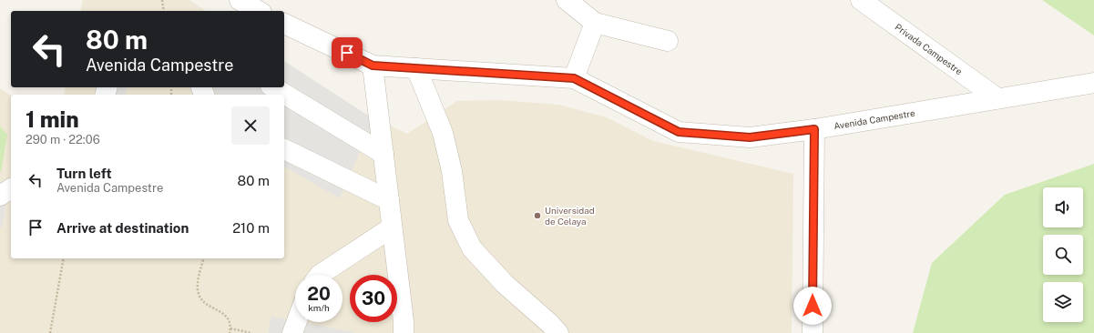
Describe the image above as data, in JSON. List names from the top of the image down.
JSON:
{
  "streets": {
    "street": ["Privada Campestre", "Avenida Campestre"]
  },
  "crossings": [
    ["Privada Campestre", "Avenida Campestre"]
  ],
  "places": ["Universidad de Celaya"],
  "page": {
    "turn": ["80 m", "Avenida Campestre"],
    "heading": ["1 min", "290 m · 22:06"],
    "list": [
      {
        "name": "Turn left",
        "note": "Avenida Campestre",
        "value": "80 m"
      },
      {
        "name": "Arrive at destination",
        "value": "210 m"
      }
    ],
    "speed": "20 km/h",
    "limit": "30"
  }
}
